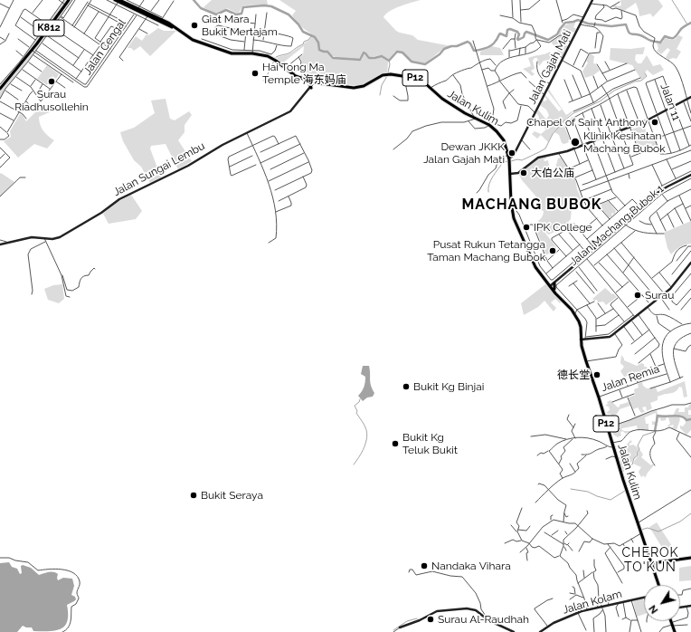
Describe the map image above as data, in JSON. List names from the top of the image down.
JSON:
{
  "streets": {
    "main road": [
      "K812",
      "Jalan Gajah Mati",
      "P12",
      "Jalan Kulim",
      "Jalan Sungai Lembu",
      "Jalan Kolam"
    ],
    "street": [
      "Jalan Cengal",
      "Jalan 11",
      "Jalan Machang Bubok 1",
      "Jalan Remia"
    ]
  },
  "crossings": [
    ["K812", "Jalan Cengal"],
    ["Jalan Gajah Mati", "Jalan Kulim"],
    ["Jalan Kulim", "Jalan Sungai Lembu"],
    ["Jalan Kulim", "Jalan Remia"]
  ],
  "districts": ["MACHANG BUBOK", "CHEROK TO'KUN"],
  "places": [
    "Giat Mara Bukit Mertajam",
    "Hai Tong Ma Temple 海东妈庙",
    "Surau Riadhusollehin",
    "Chapel of Saint Anthony",
    "Klinik Kesihatan Machang Bubok",
    "Dewan JKKK Jalan Gajah Mati",
    "大伯公庙",
    "IPK College",
    "Pusat Rukun Tetangga Taman Machang Bubok",
    "Surau",
    "德长堂",
    "Bukit Kg Binjai",
    "Bukit Kg Teluk Bukit",
    "Bukit Seraya",
    "Nandaka Vihara",
    "Surau Al-Raudhah"
  ],
  "north": "bottom left"
}
